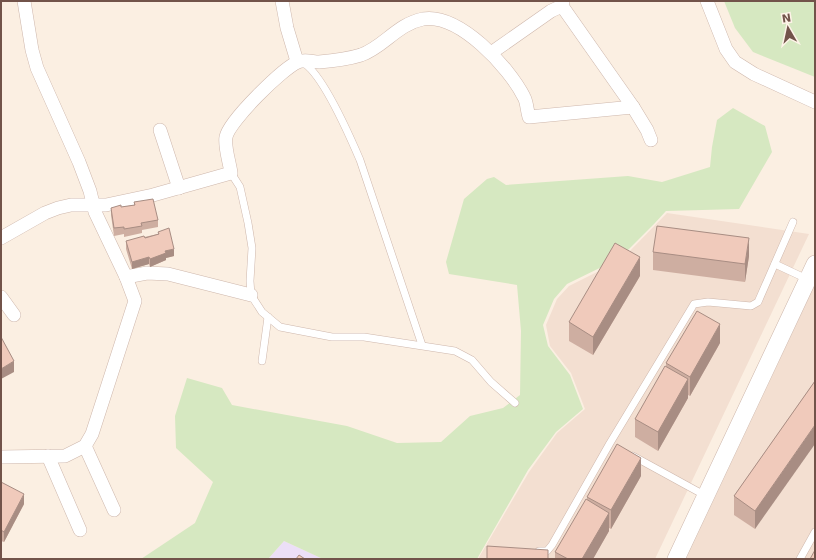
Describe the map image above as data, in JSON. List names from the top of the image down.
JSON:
{
  "north": "top"
}
